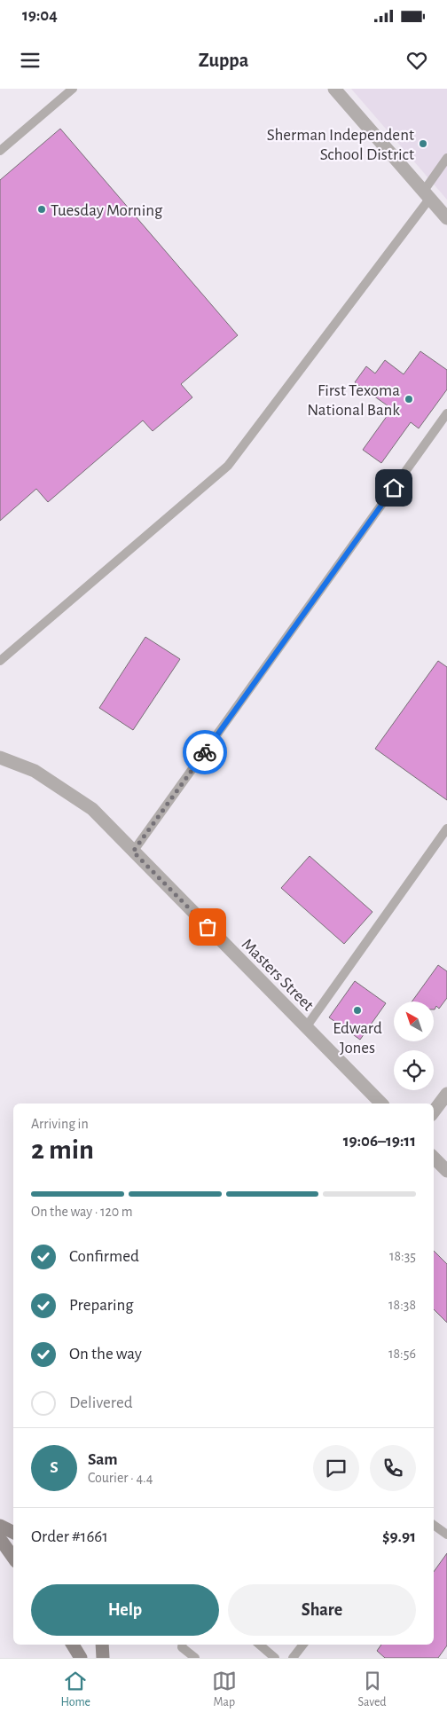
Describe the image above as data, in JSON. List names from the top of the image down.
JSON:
{
  "streets": {
    "street": ["Masters Street"]
  },
  "places": [
    "Sherman Independent School District",
    "Tuesday Morning",
    "First Texoma National Bank",
    "Edward Jones"
  ],
  "north": "top left",
  "page": {
    "status": "19:04",
    "header": "Zuppa",
    "heading": ["2 min", "Arriving in", "19:06–19:11"],
    "panel": [
      "Sam",
      "Courier · 4.4",
      "Order #1661",
      "$9.91"
    ],
    "bar": "On the way · 120 m",
    "list": [
      ["Confirmed", "18:35"],
      ["Preparing", "18:38"],
      ["On the way", "18:56"],
      "Delivered"
    ],
    "round": "S",
    "buttons": ["Help", "Share"],
    "tabs": ["Home", "Map", "Saved"]
  }
}
